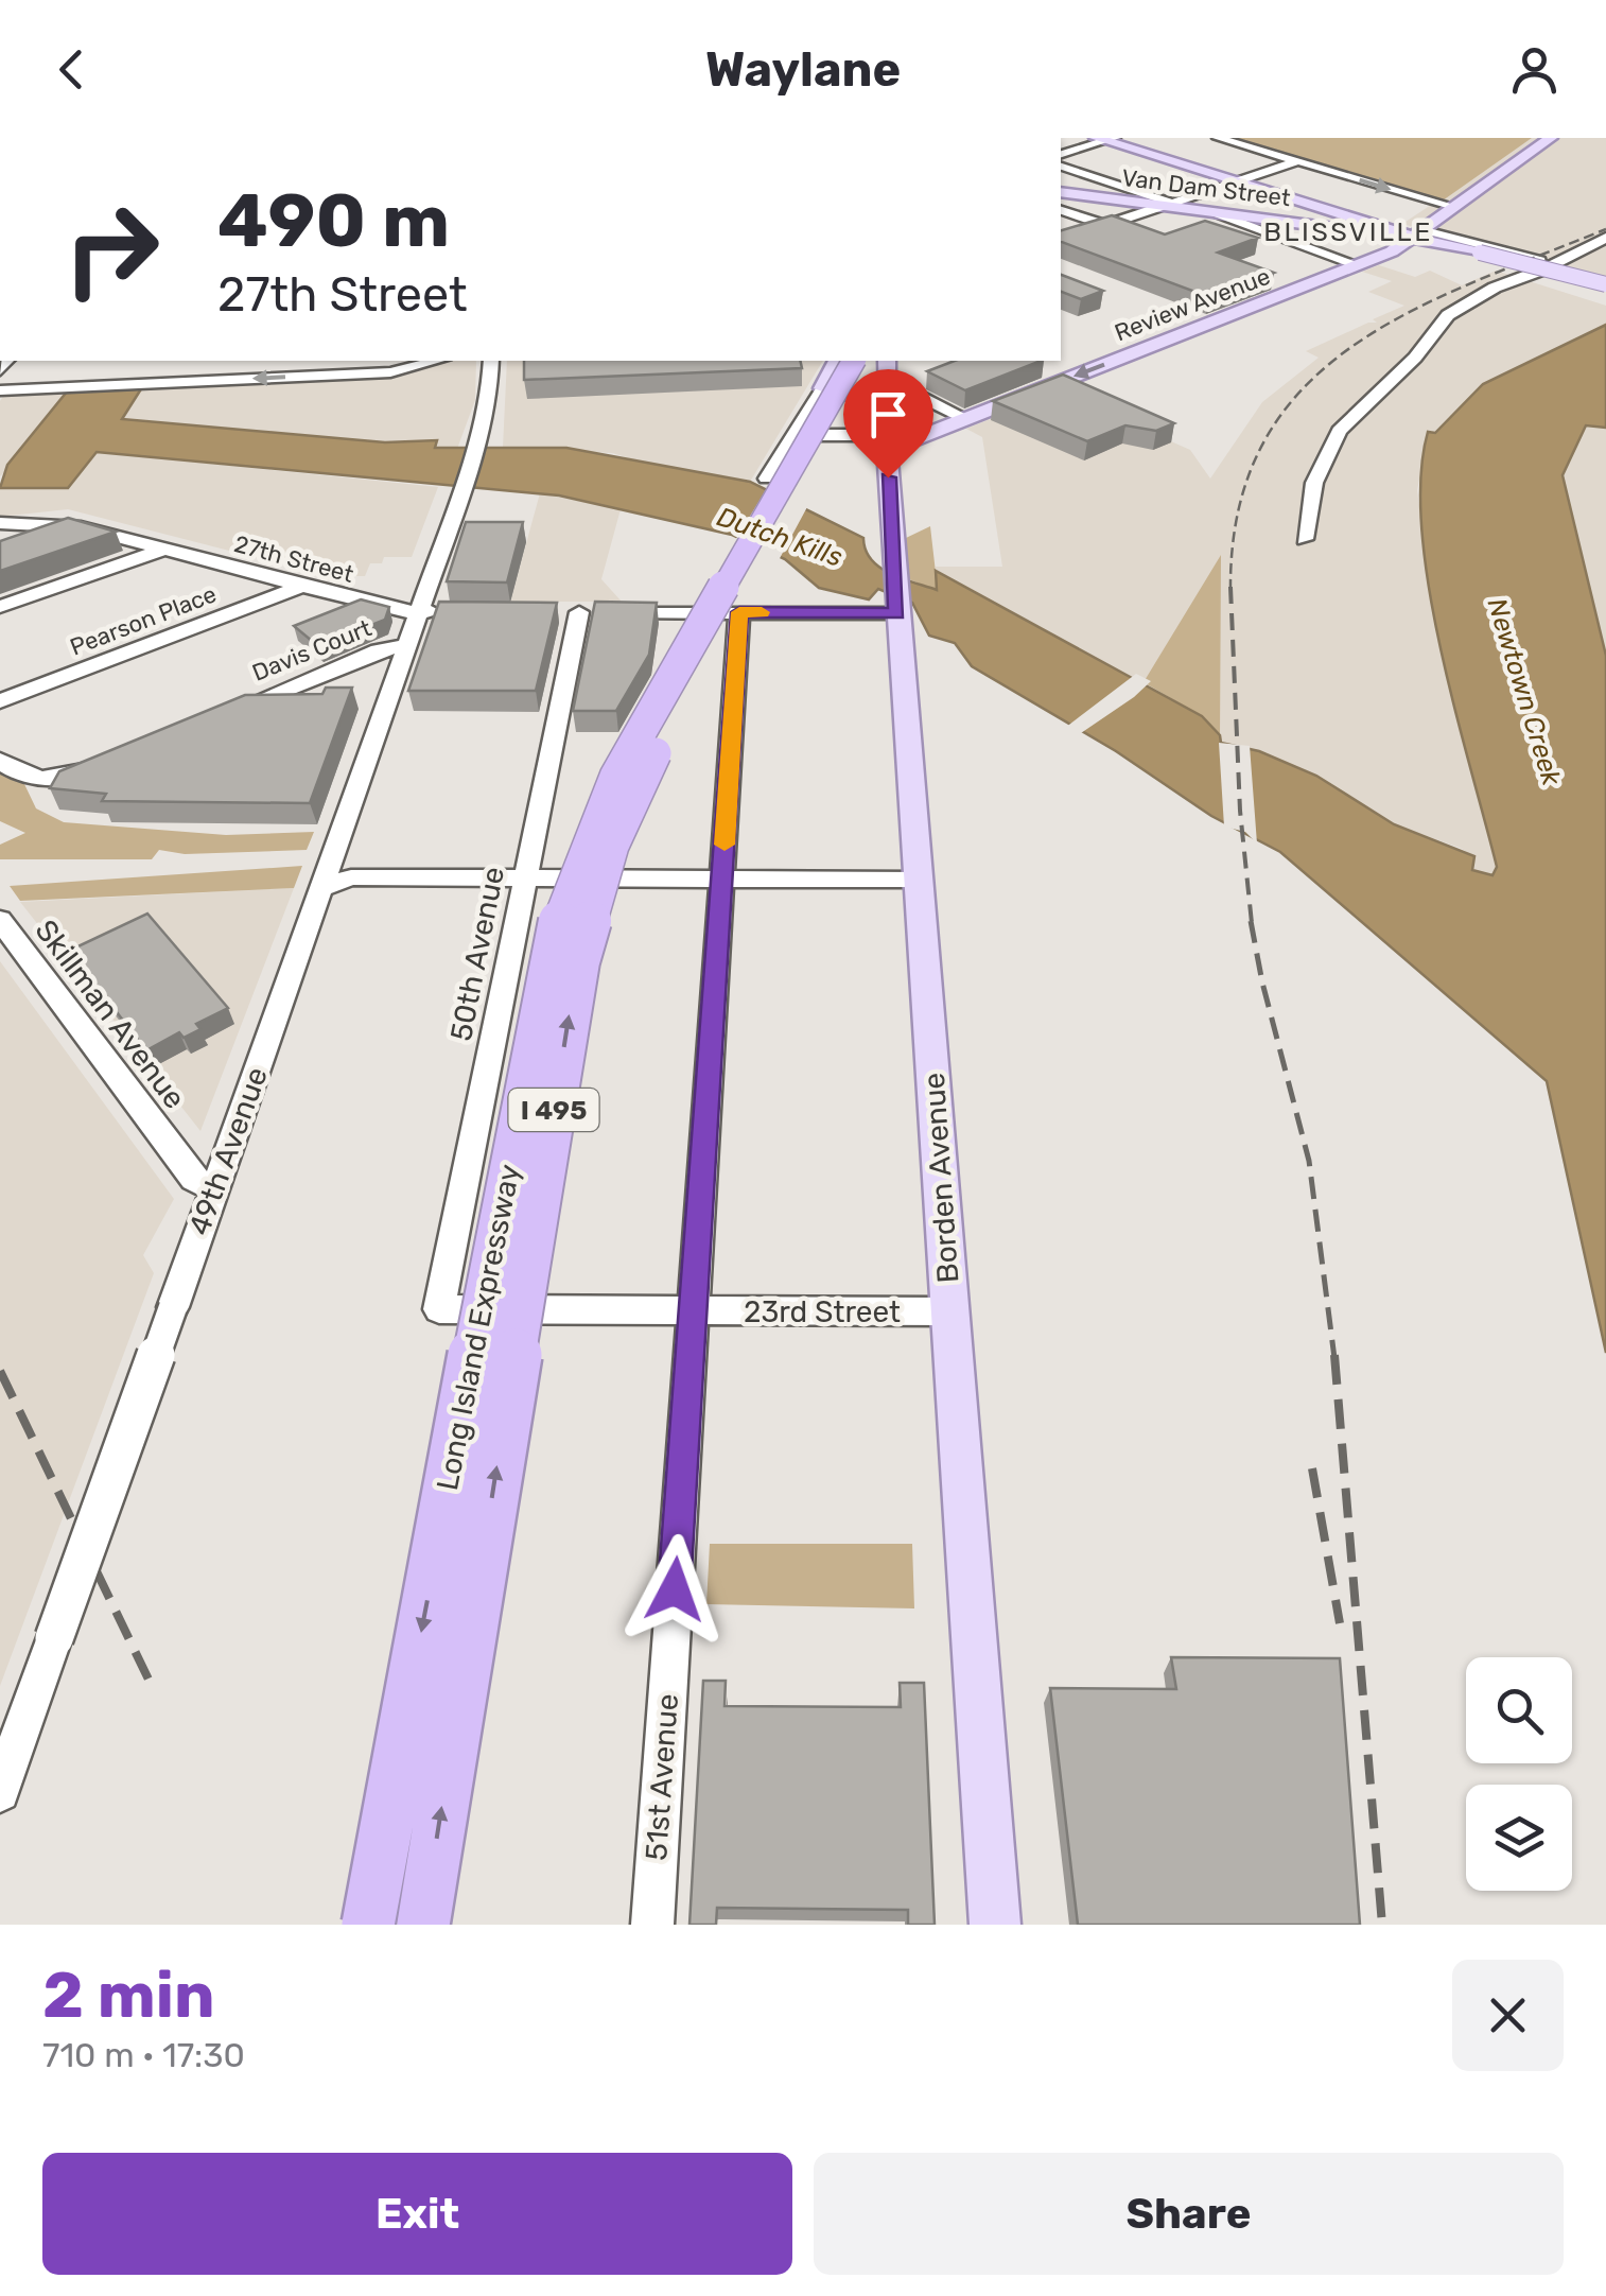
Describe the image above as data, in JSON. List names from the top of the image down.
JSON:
{
  "streets": {
    "highway": ["I 495", "Long Island Expressway"],
    "main road": ["Van Dam Street", "Review Avenue", "Borden Avenue"],
    "street": [
      "27th Street",
      "Pearson Place",
      "Davis Court",
      "50th Avenue",
      "Skillman Avenue",
      "49th Avenue",
      "23rd Street",
      "51st Avenue"
    ]
  },
  "crossings": [
    ["Van Dam Street", "Review Avenue"],
    ["Review Avenue", "Borden Avenue"],
    ["27th Street", "Pearson Place"],
    ["27th Street", "49th Avenue"],
    ["Davis Court", "49th Avenue"],
    ["50th Avenue", "23rd Street"],
    ["50th Avenue", "51st Avenue"],
    ["Skillman Avenue", "49th Avenue"],
    ["Borden Avenue", "23rd Street"],
    ["Borden Avenue", "Long Island Expressway"],
    ["23rd Street", "51st Avenue"]
  ],
  "one_way": ["Review Avenue"],
  "districts": ["BLISSVILLE"],
  "water": ["Dutch Kills", "Newtown Creek"],
  "page": {
    "header": "Waylane",
    "turn": ["490 m", "27th Street"],
    "heading": ["2 min", "710 m · 17:30"],
    "buttons": ["Exit", "Share"]
  }
}
